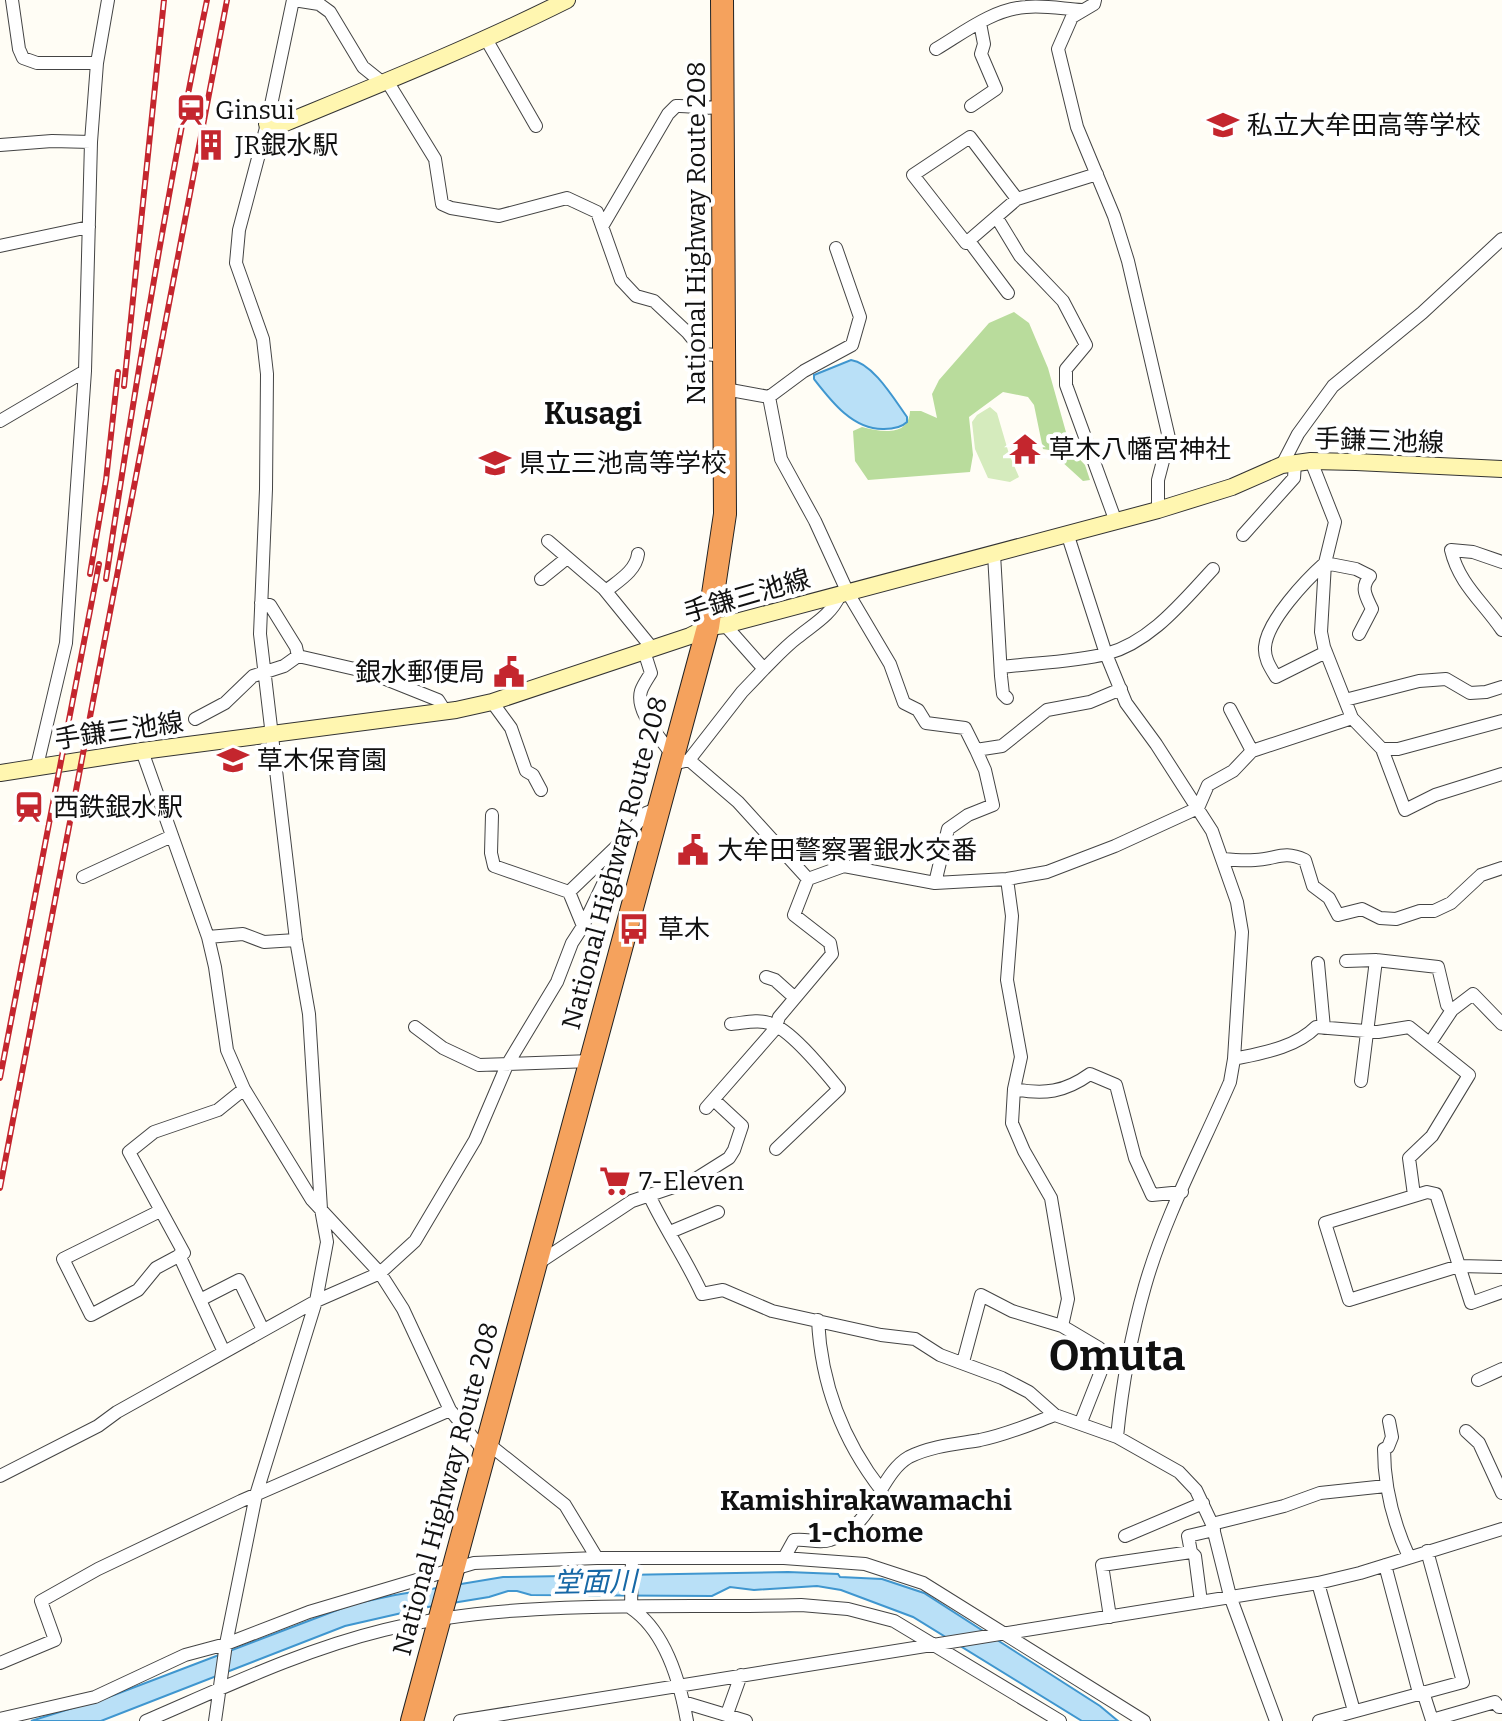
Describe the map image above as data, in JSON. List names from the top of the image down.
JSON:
{
  "streets": {
    "highway": ["National Highway Route 208"],
    "main road": ["手鎌三池線"]
  },
  "crossings": [
    ["National Highway Route 208", "手鎌三池線"]
  ],
  "districts": ["Kusagi", "Omuta", "Kamishirakawamachi 1-chome"],
  "water": ["堂面川"],
  "places": {
    "station": ["Ginsui", "西鉄銀水駅"],
    "school or university": ["私立大牟田高等学校", "県立三池高等学校", "草木保育園"],
    "building": ["JR銀水駅"],
    "temple": ["草木八幡宮神社"],
    "public building": ["銀水郵便局", "大牟田警察署銀水交番"],
    "bus stop": ["草木"],
    "supermarket": ["7-Eleven"]
  }
}
